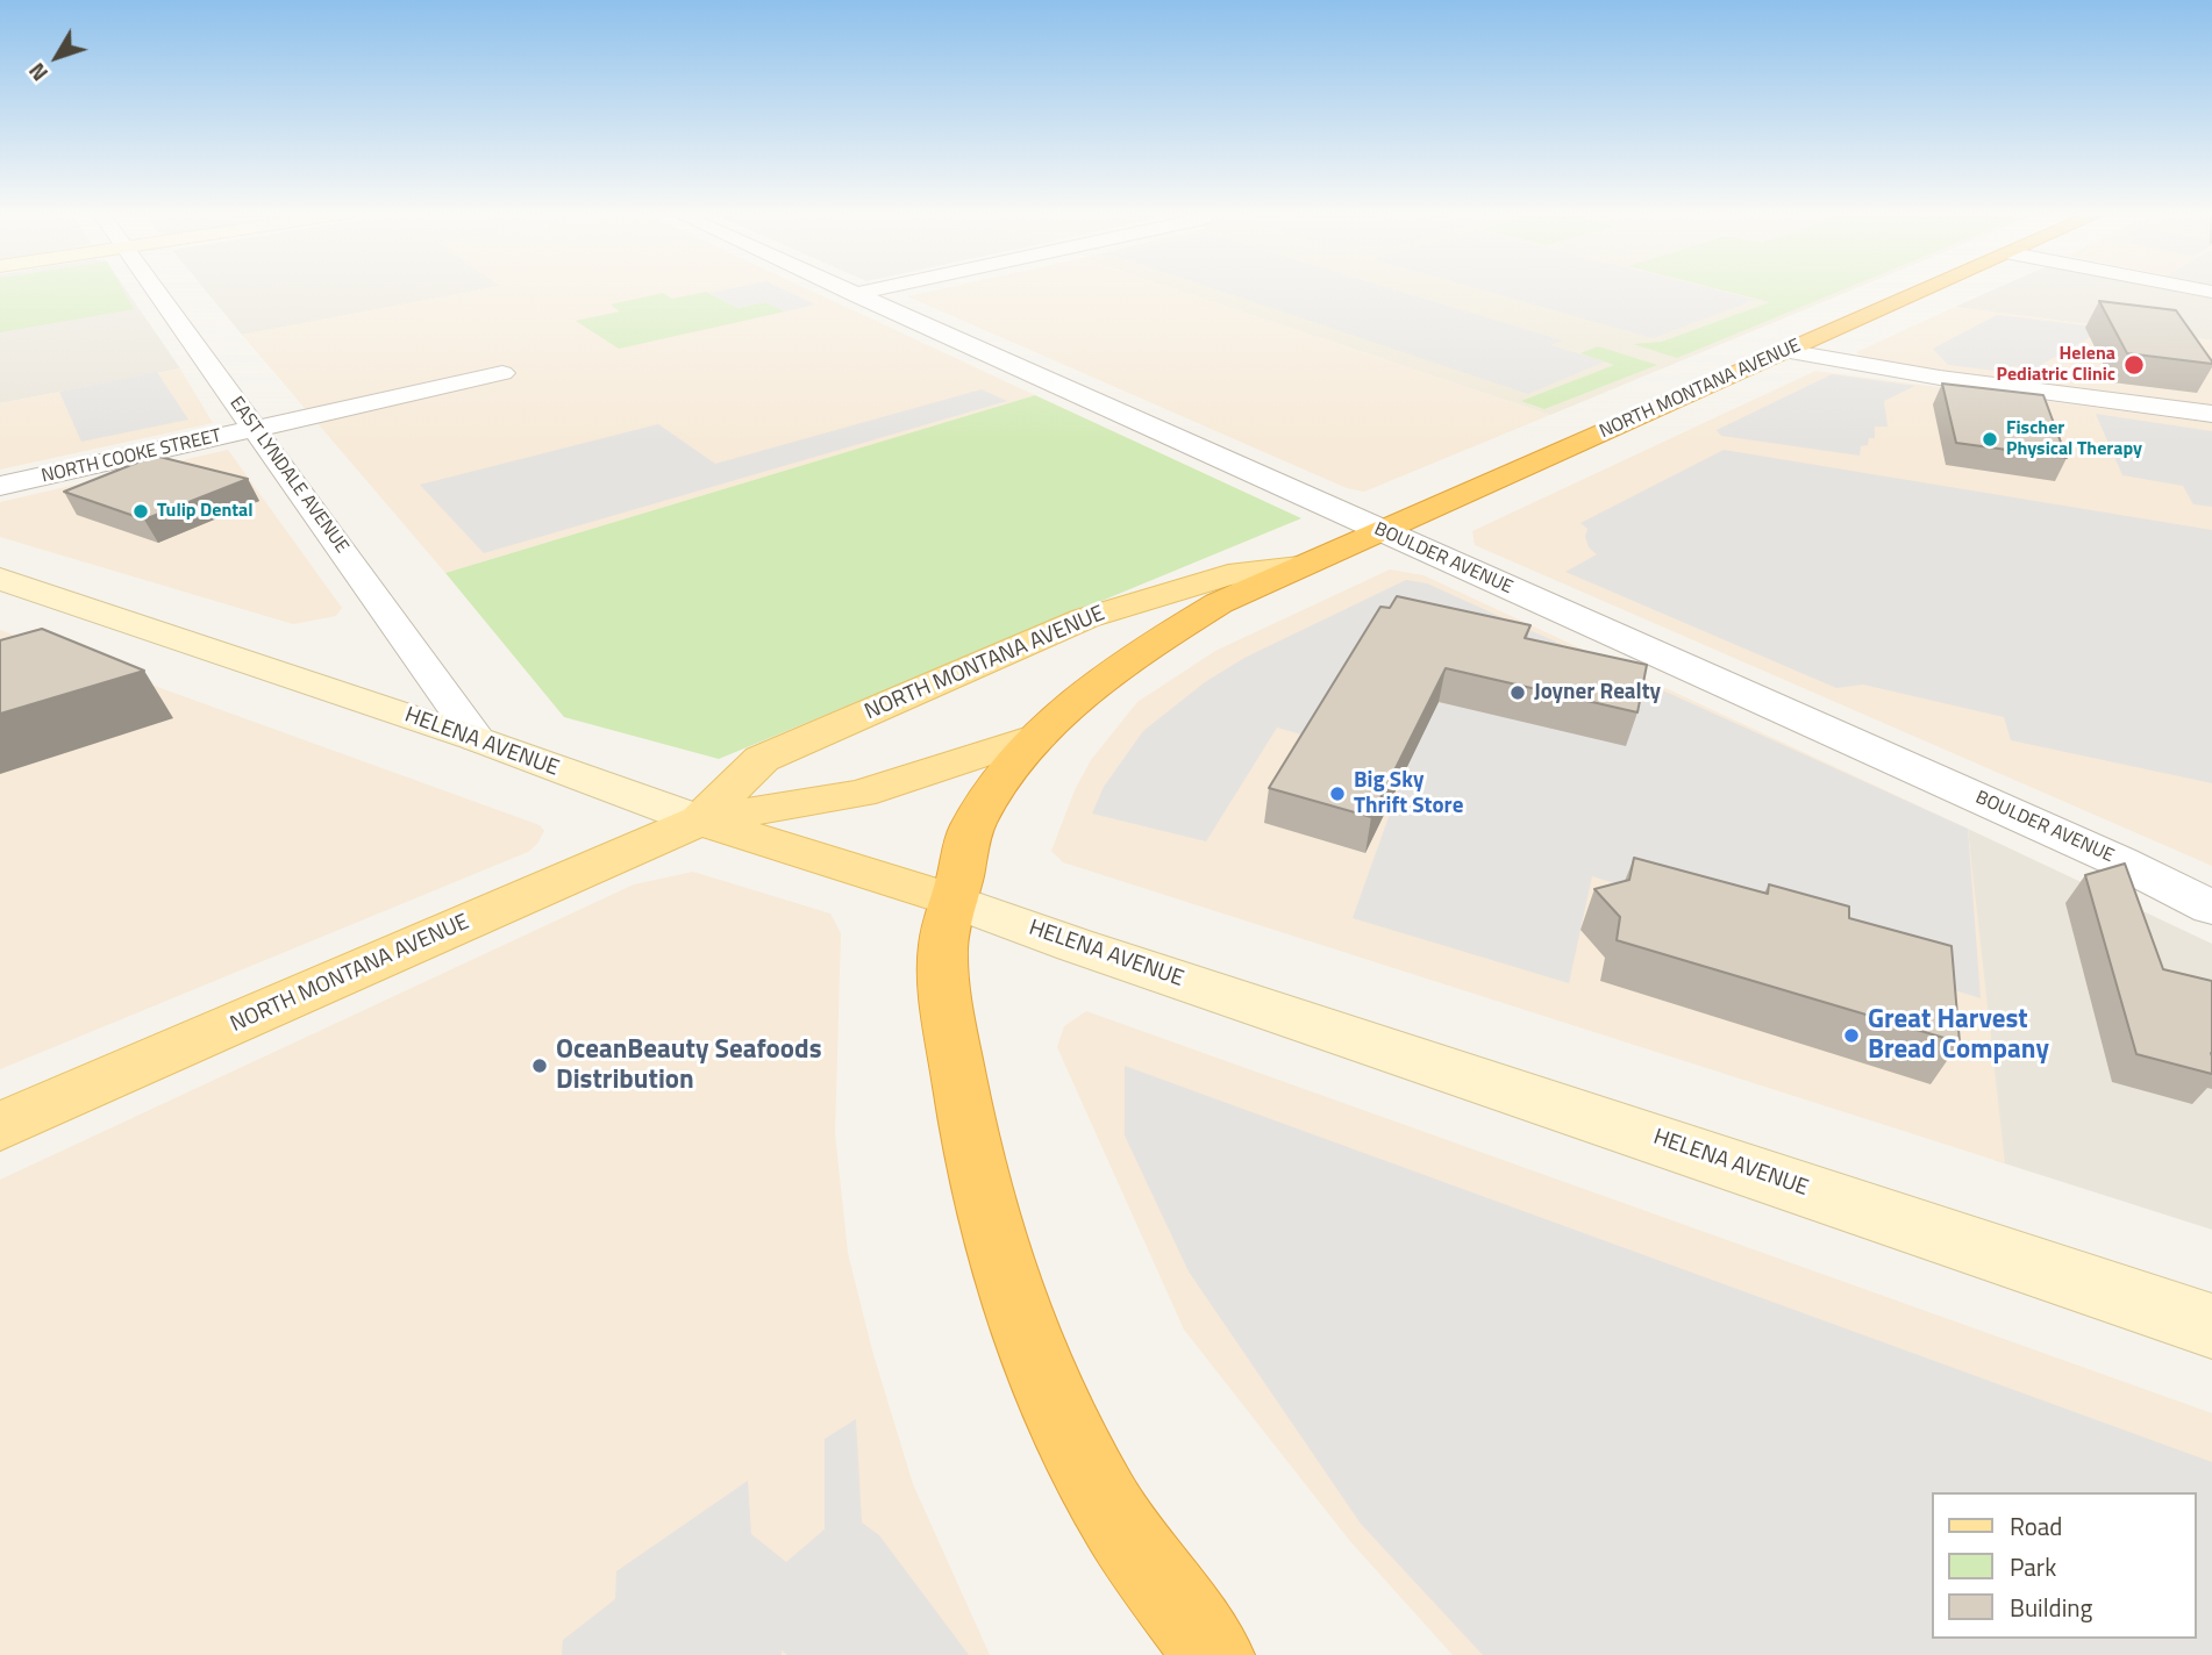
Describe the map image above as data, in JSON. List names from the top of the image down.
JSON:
{
  "streets": {
    "highway": ["NORTH MONTANA AVENUE"],
    "main road": ["HELENA AVENUE"],
    "street": ["NORTH COOKE STREET", "EAST LYNDALE AVENUE", "BOULDER AVENUE"]
  },
  "crossings": [
    ["NORTH MONTANA AVENUE", "BOULDER AVENUE"],
    ["NORTH MONTANA AVENUE", "HELENA AVENUE"],
    ["NORTH COOKE STREET", "EAST LYNDALE AVENUE"],
    ["EAST LYNDALE AVENUE", "HELENA AVENUE"]
  ],
  "places": [
    "Helena Pediatric Clinic",
    "Fischer Physical Therapy",
    "Tulip Dental",
    "Joyner Realty",
    "Big Sky Thrift Store",
    "Great Harvest Bread Company",
    "OceanBeauty Seafoods Distribution"
  ],
  "legend": ["Road", "Park", "Building"],
  "north": "bottom left"
}
